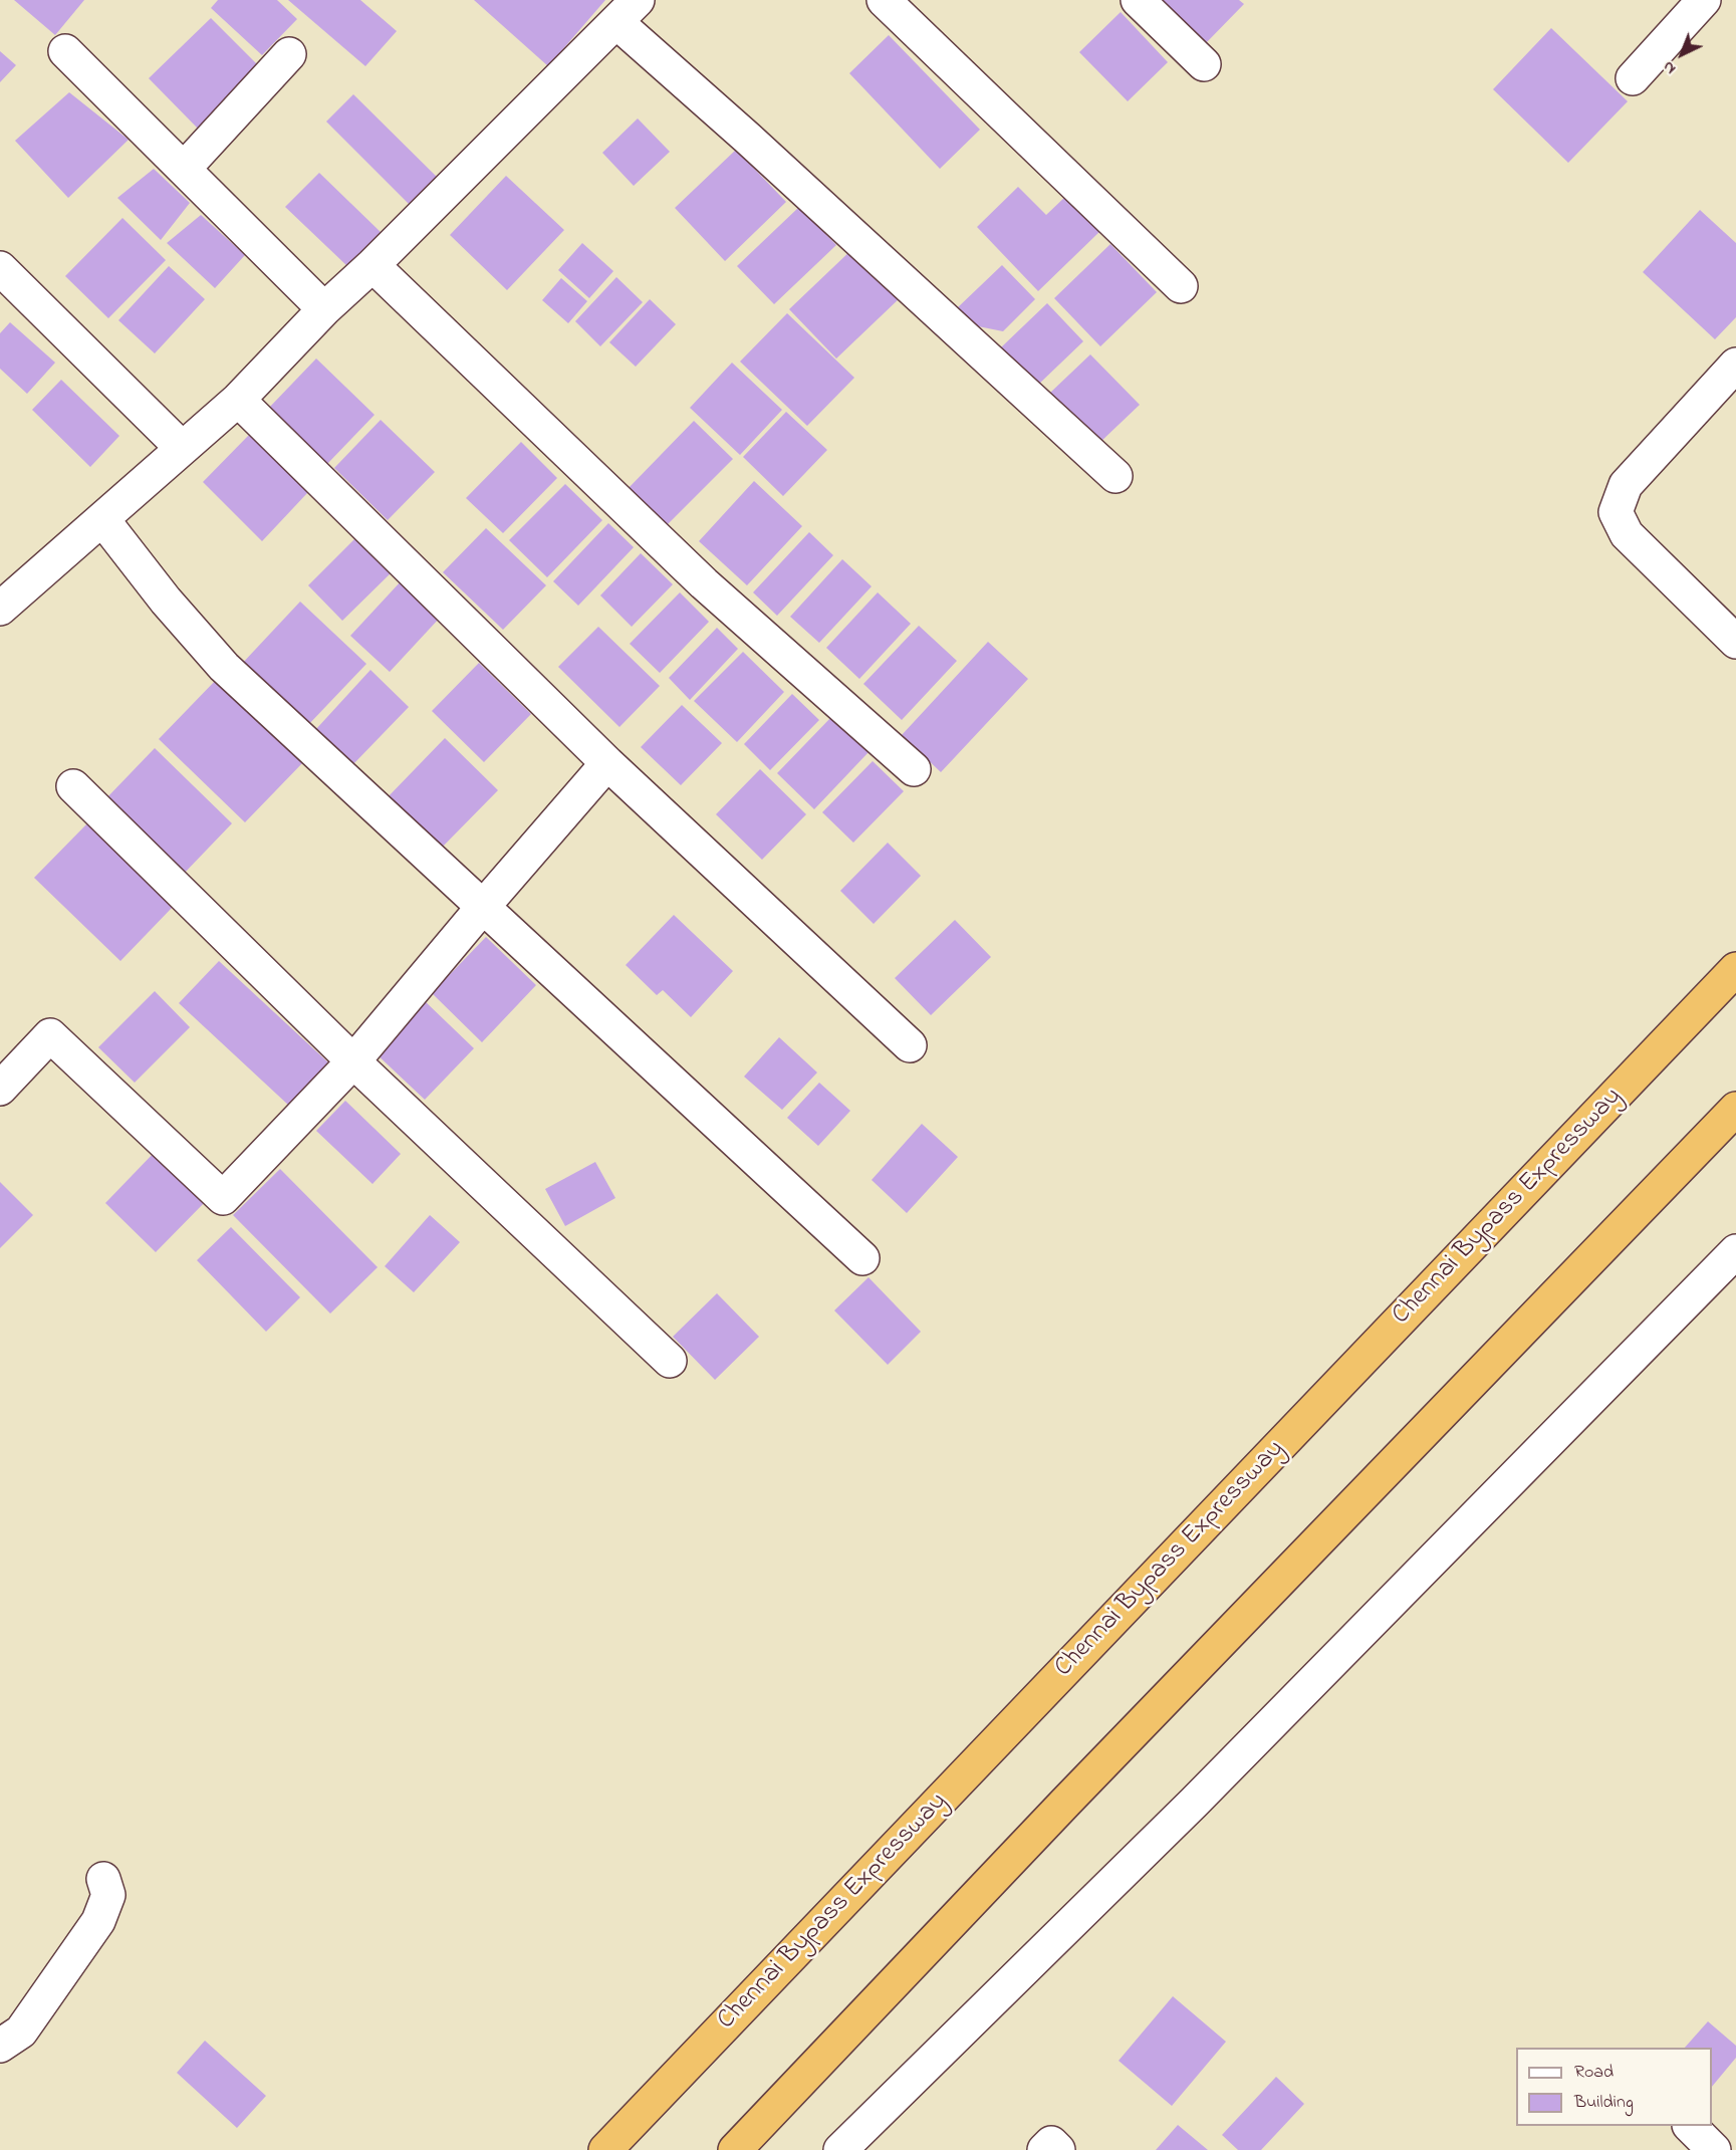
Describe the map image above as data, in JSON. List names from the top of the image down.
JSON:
{
  "streets": {
    "highway": ["Chennai Bypass Expressway"]
  },
  "legend": ["Road", "Building"],
  "north": "bottom left"
}
